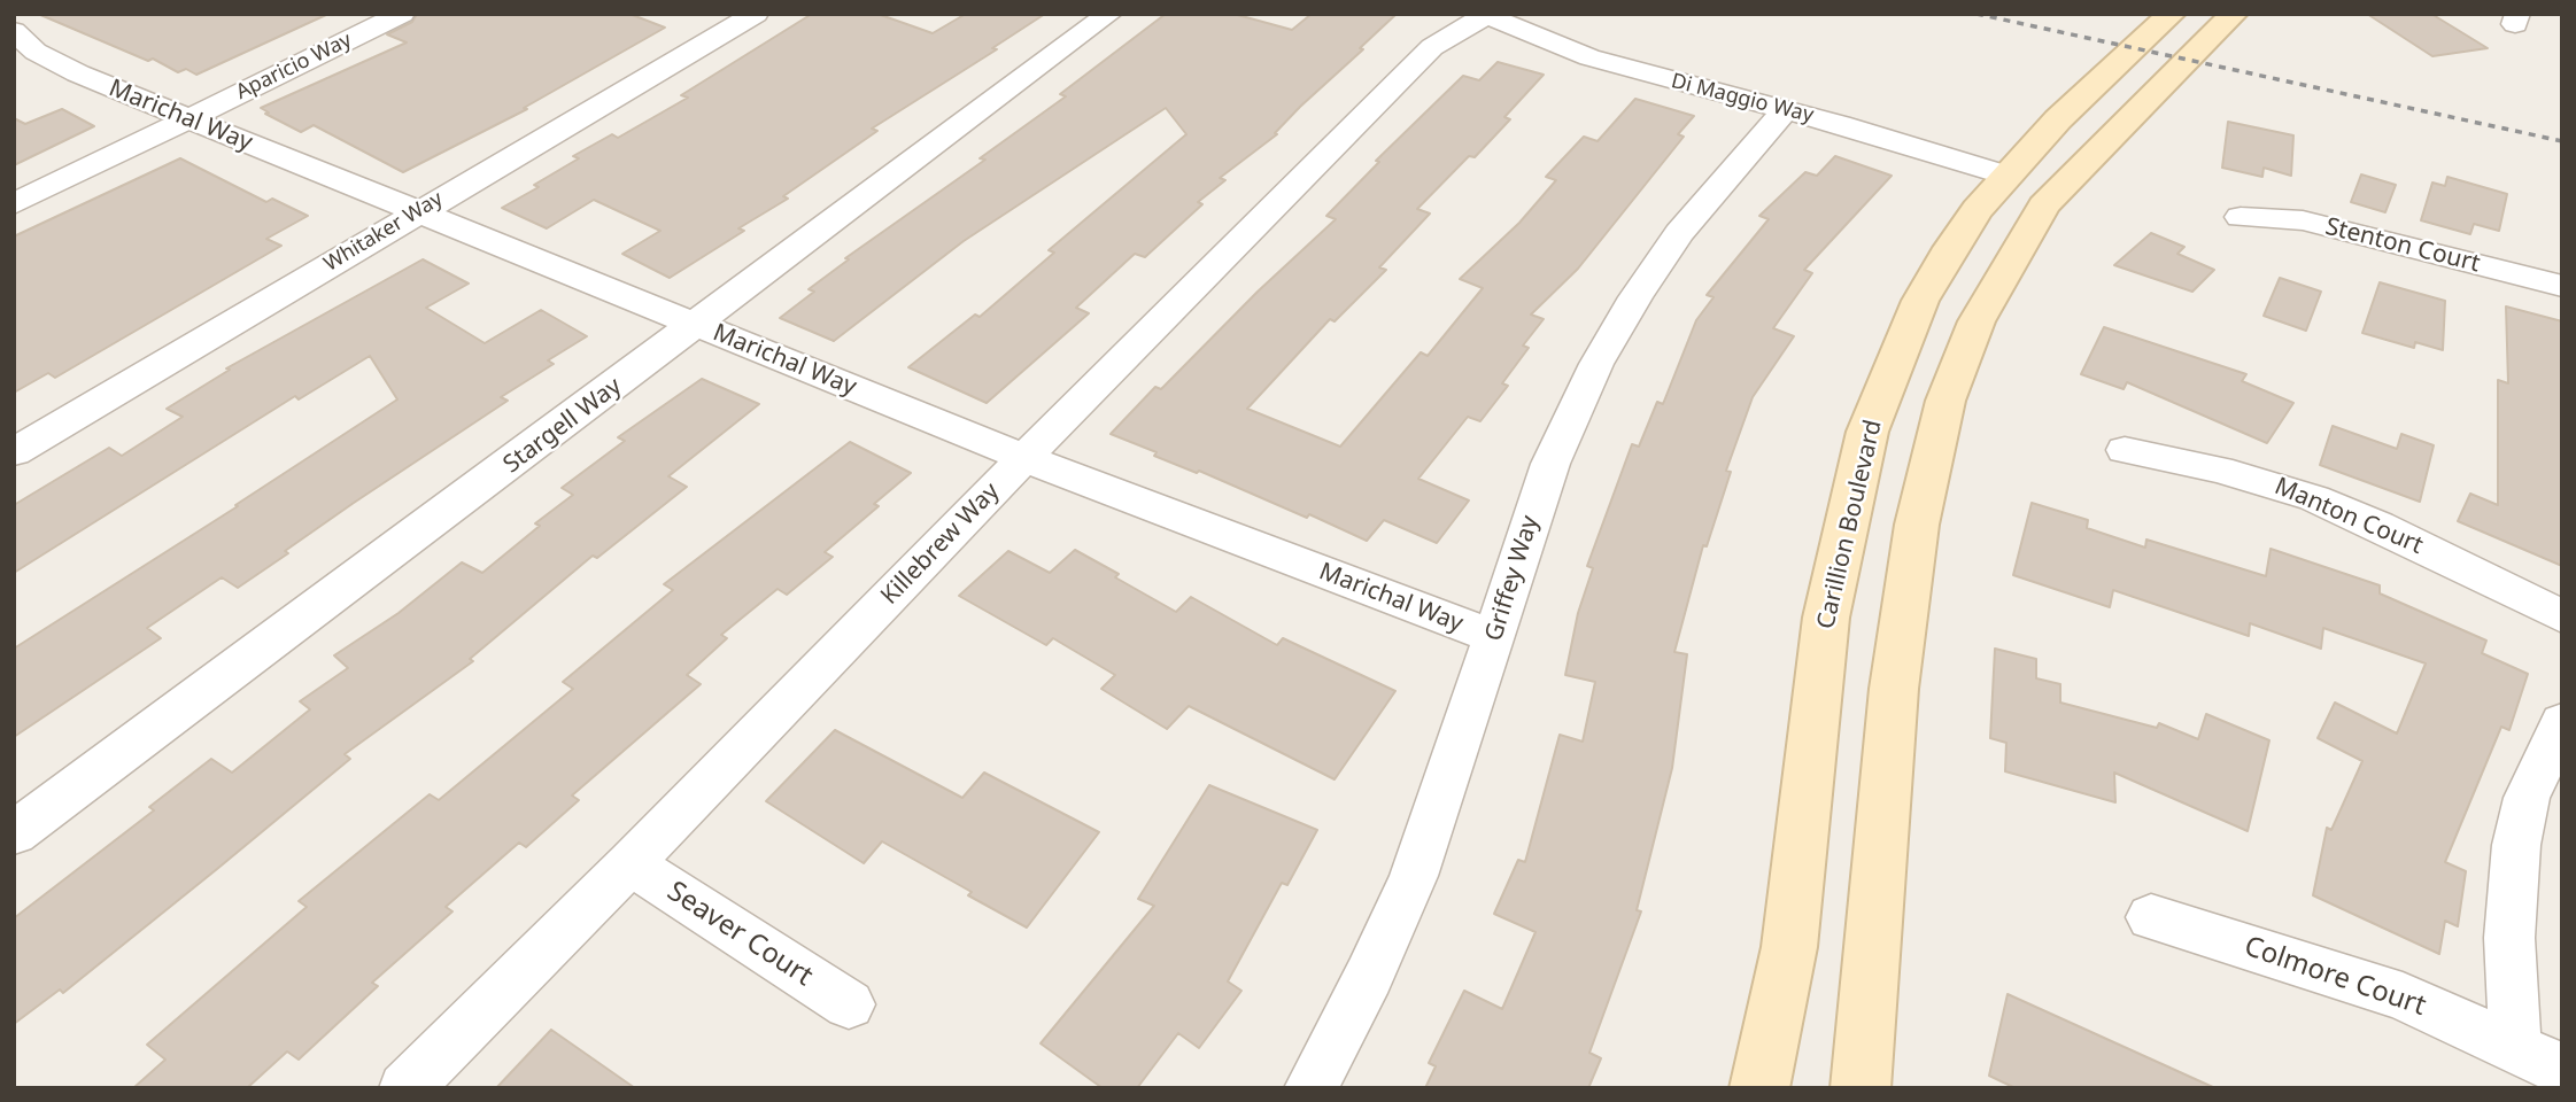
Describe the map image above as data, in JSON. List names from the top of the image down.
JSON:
{
  "streets": {
    "street": [
      "Aparicio Way",
      "Di Maggio Way",
      "Marichal Way",
      "Whitaker Way",
      "Stenton Court",
      "Stargell Way",
      "Manton Court",
      "Carillion Boulevard",
      "Killebrew Way",
      "Griffey Way",
      "Seaver Court",
      "Colmore Court"
    ]
  },
  "crossings": [
    ["Aparicio Way", "Marichal Way"],
    ["Di Maggio Way", "Carillion Boulevard"],
    ["Di Maggio Way", "Killebrew Way"],
    ["Di Maggio Way", "Griffey Way"],
    ["Marichal Way", "Whitaker Way"],
    ["Marichal Way", "Stargell Way"],
    ["Marichal Way", "Killebrew Way"],
    ["Marichal Way", "Griffey Way"],
    ["Killebrew Way", "Seaver Court"]
  ]
}
